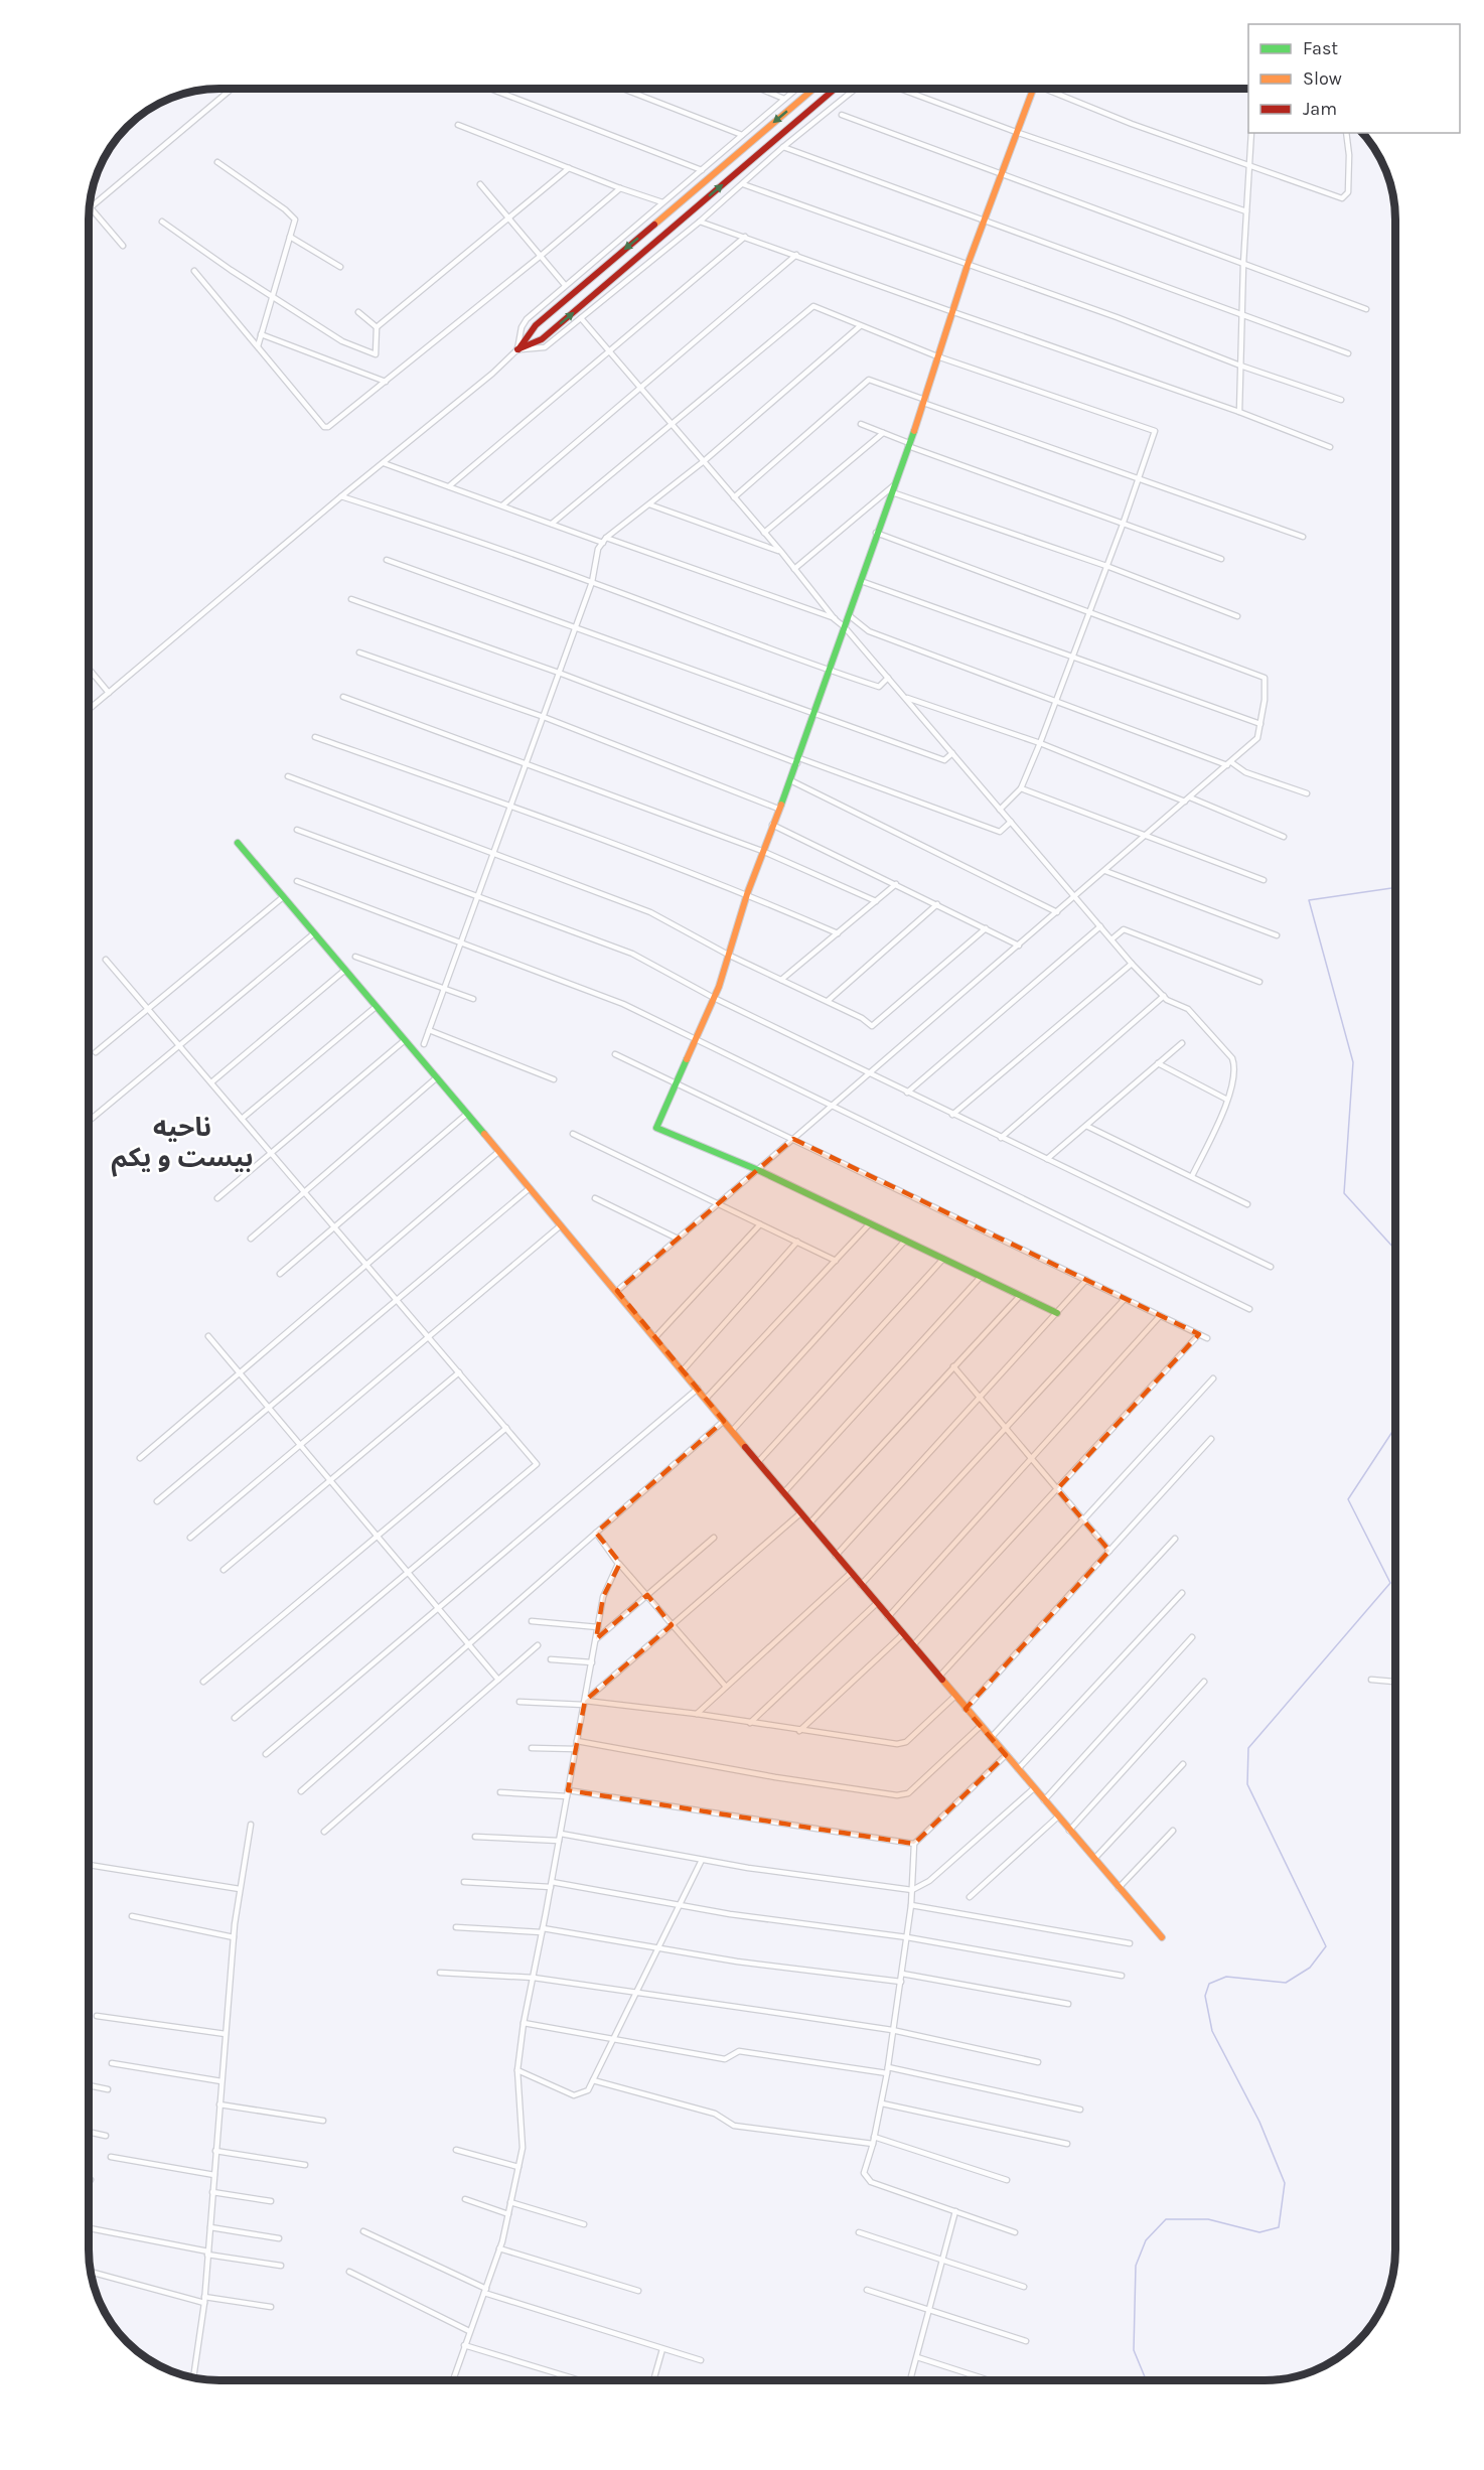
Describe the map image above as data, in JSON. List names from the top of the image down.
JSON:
{
  "districts": ["ناحیه بیست و یکم"],
  "legend": ["Fast", "Slow", "Jam"]
}
